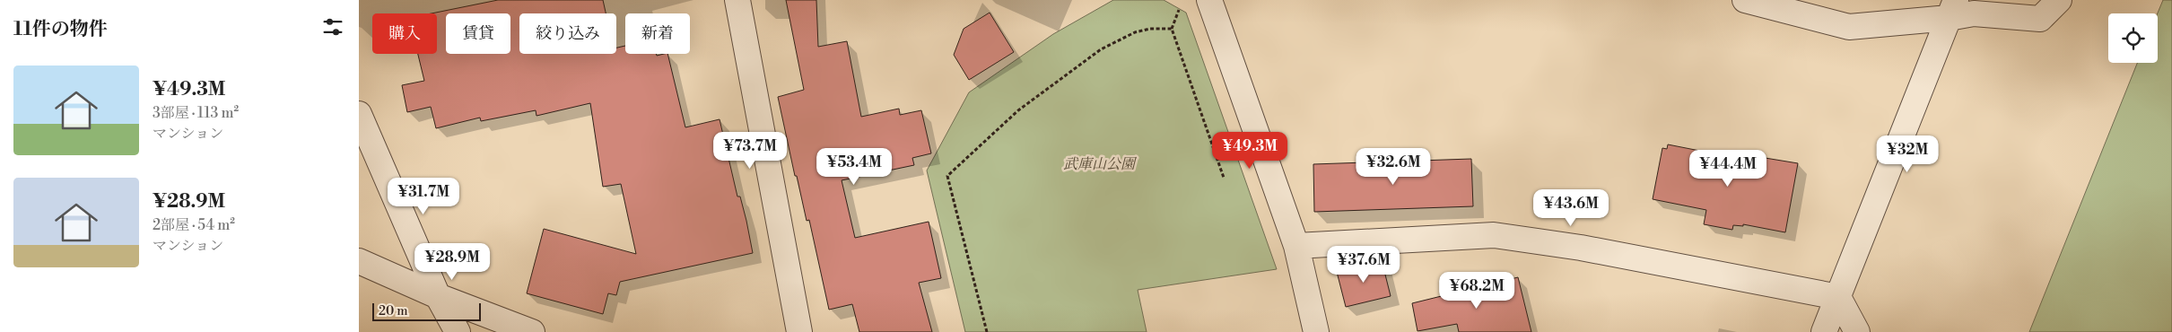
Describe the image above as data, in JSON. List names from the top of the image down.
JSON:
{
  "parks": ["武庫山公園"],
  "scale_bar": "20 m",
  "page": {
    "heading": "11件の物件",
    "chip": [
      "購入",
      "賃貸",
      "絞り込み",
      "新着"
    ],
    "list": [
      {
        "name": "¥49.3M",
        "note": "3部屋 · 113 m² · マンション"
      },
      {
        "name": "¥28.9M",
        "note": "2部屋 · 54 m² · マンション"
      }
    ],
    "price": [
      "¥73.7M",
      "¥49.3M",
      "¥32M",
      "¥53.4M",
      "¥32.6M",
      "¥44.4M",
      "¥31.7M",
      "¥43.6M",
      "¥28.9M",
      "¥37.6M",
      "¥68.2M"
    ],
    "scale": "20 m"
  }
}
